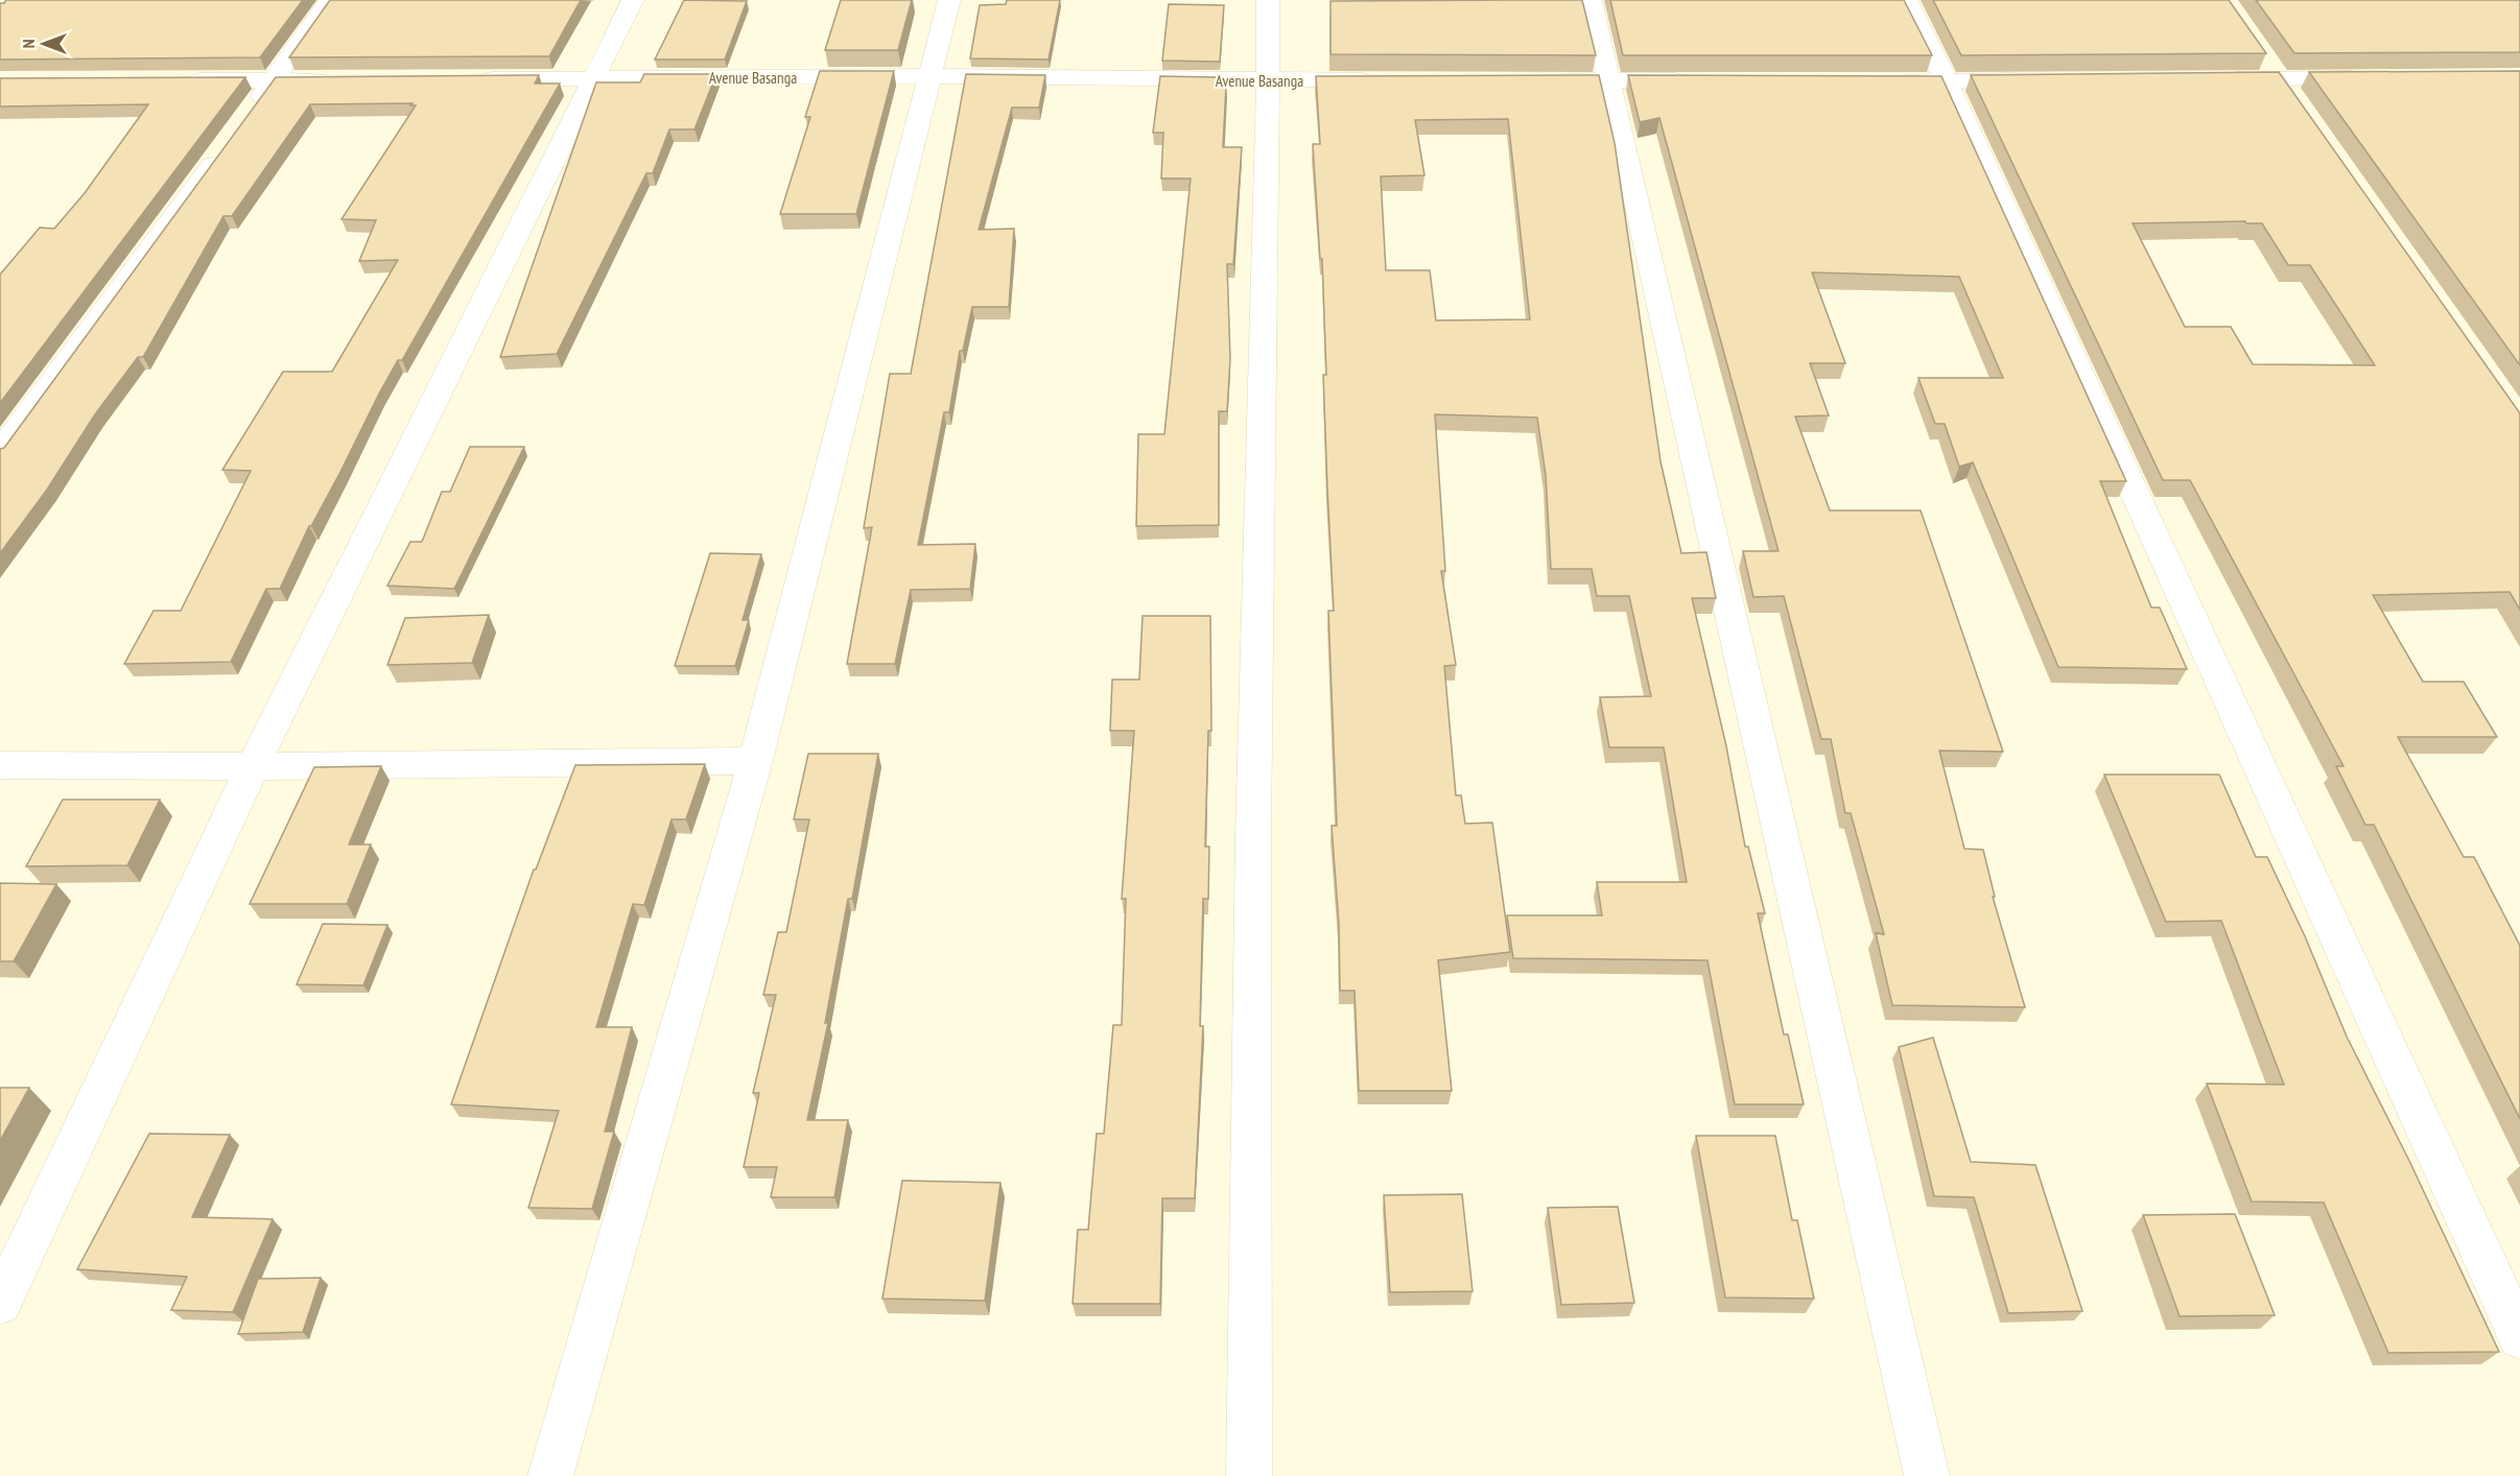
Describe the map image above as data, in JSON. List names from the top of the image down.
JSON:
{
  "streets": {
    "street": ["Avenue Basanga"]
  },
  "north": "left"
}
